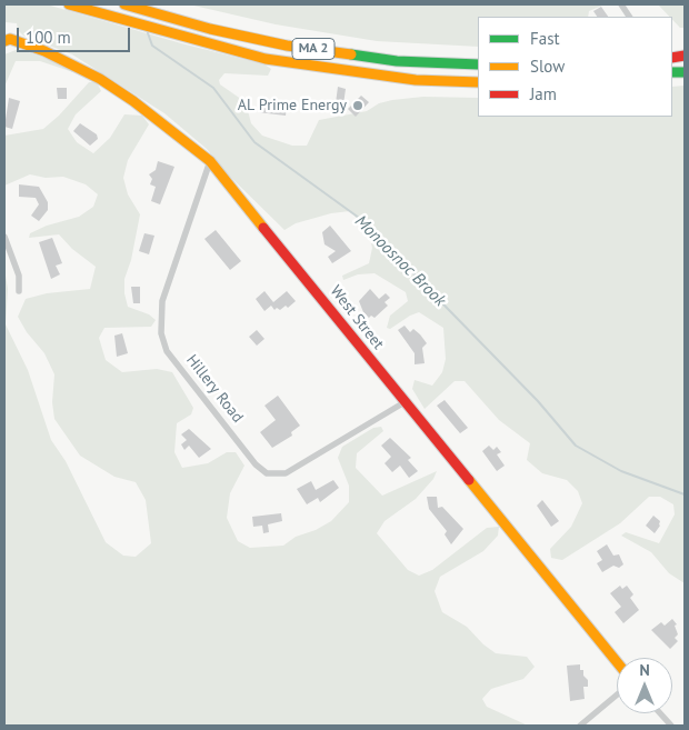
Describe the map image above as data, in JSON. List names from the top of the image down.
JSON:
{
  "streets": {
    "main road": ["MA 2", "West Street"],
    "street": ["Hillery Road"]
  },
  "crossings": [
    ["West Street", "Hillery Road"]
  ],
  "water": ["Monoosnoc Brook"],
  "places": ["AL Prime Energy"],
  "legend": ["Fast", "Slow", "Jam"],
  "scale_bar": "100 m",
  "north": "top"
}
